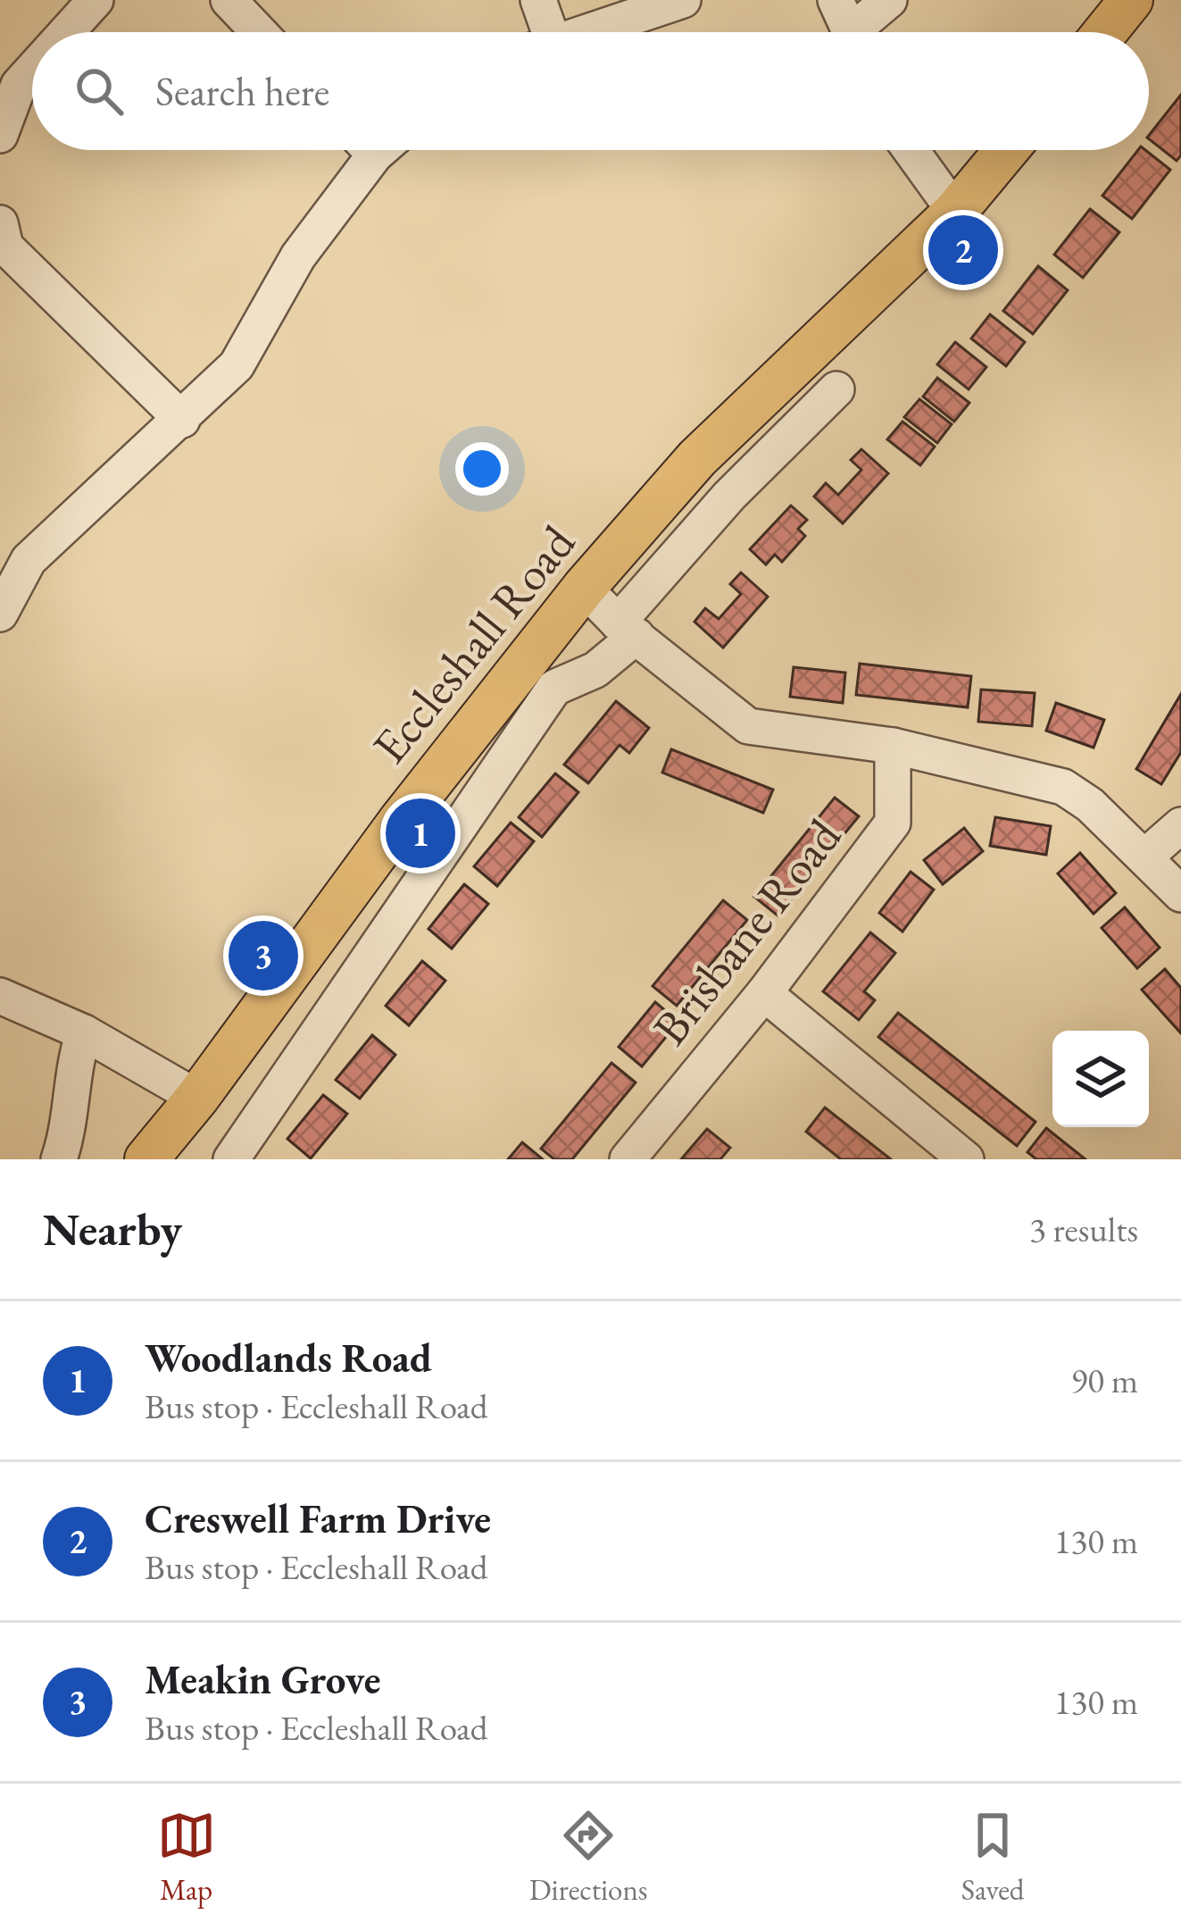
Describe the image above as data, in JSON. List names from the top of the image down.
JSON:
{
  "streets": {
    "main road": ["Eccleshall Road"],
    "street": ["Brisbane Road"]
  },
  "page": {
    "search": "Search here",
    "pins": ["2", "1", "3"],
    "heading": ["Nearby", "3 results"],
    "list": [
      {
        "mark": "1",
        "name": "Woodlands Road",
        "note": "Bus stop · Eccleshall Road",
        "value": "90 m"
      },
      {
        "mark": "2",
        "name": "Creswell Farm Drive",
        "note": "Bus stop · Eccleshall Road",
        "value": "130 m"
      },
      {
        "mark": "3",
        "name": "Meakin Grove",
        "note": "Bus stop · Eccleshall Road",
        "value": "130 m"
      }
    ],
    "nav": ["Map", "Directions", "Saved"]
  }
}
